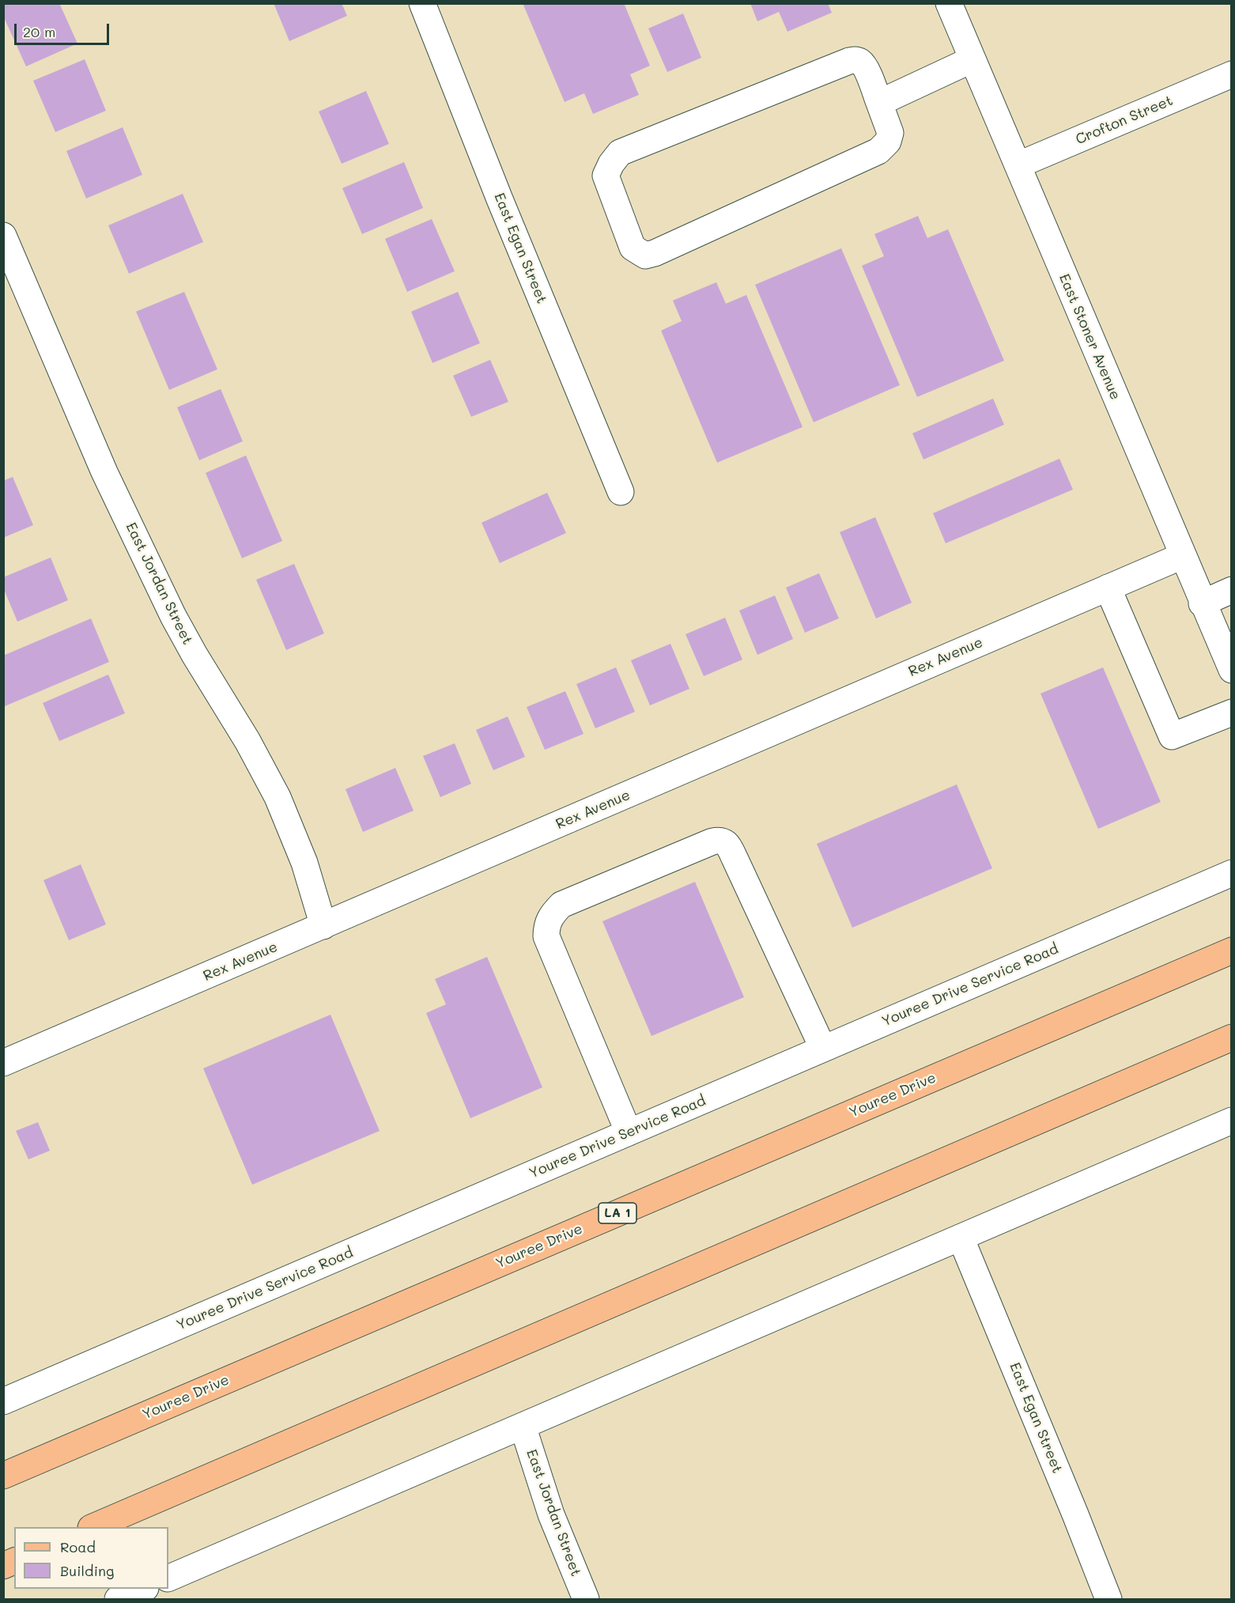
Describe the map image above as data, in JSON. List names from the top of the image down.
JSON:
{
  "streets": {
    "main road": ["Youree Drive", "LA 1"],
    "street": [
      "Crofton Street",
      "East Egan Street",
      "East Stoner Avenue",
      "East Jordan Street",
      "Rex Avenue",
      "Youree Drive Service Road"
    ]
  },
  "crossings": [
    ["Crofton Street", "East Stoner Avenue"],
    ["East Stoner Avenue", "Rex Avenue"],
    ["East Jordan Street", "Rex Avenue"]
  ],
  "legend": ["Road", "Building"],
  "scale_bar": "20 m"
}
